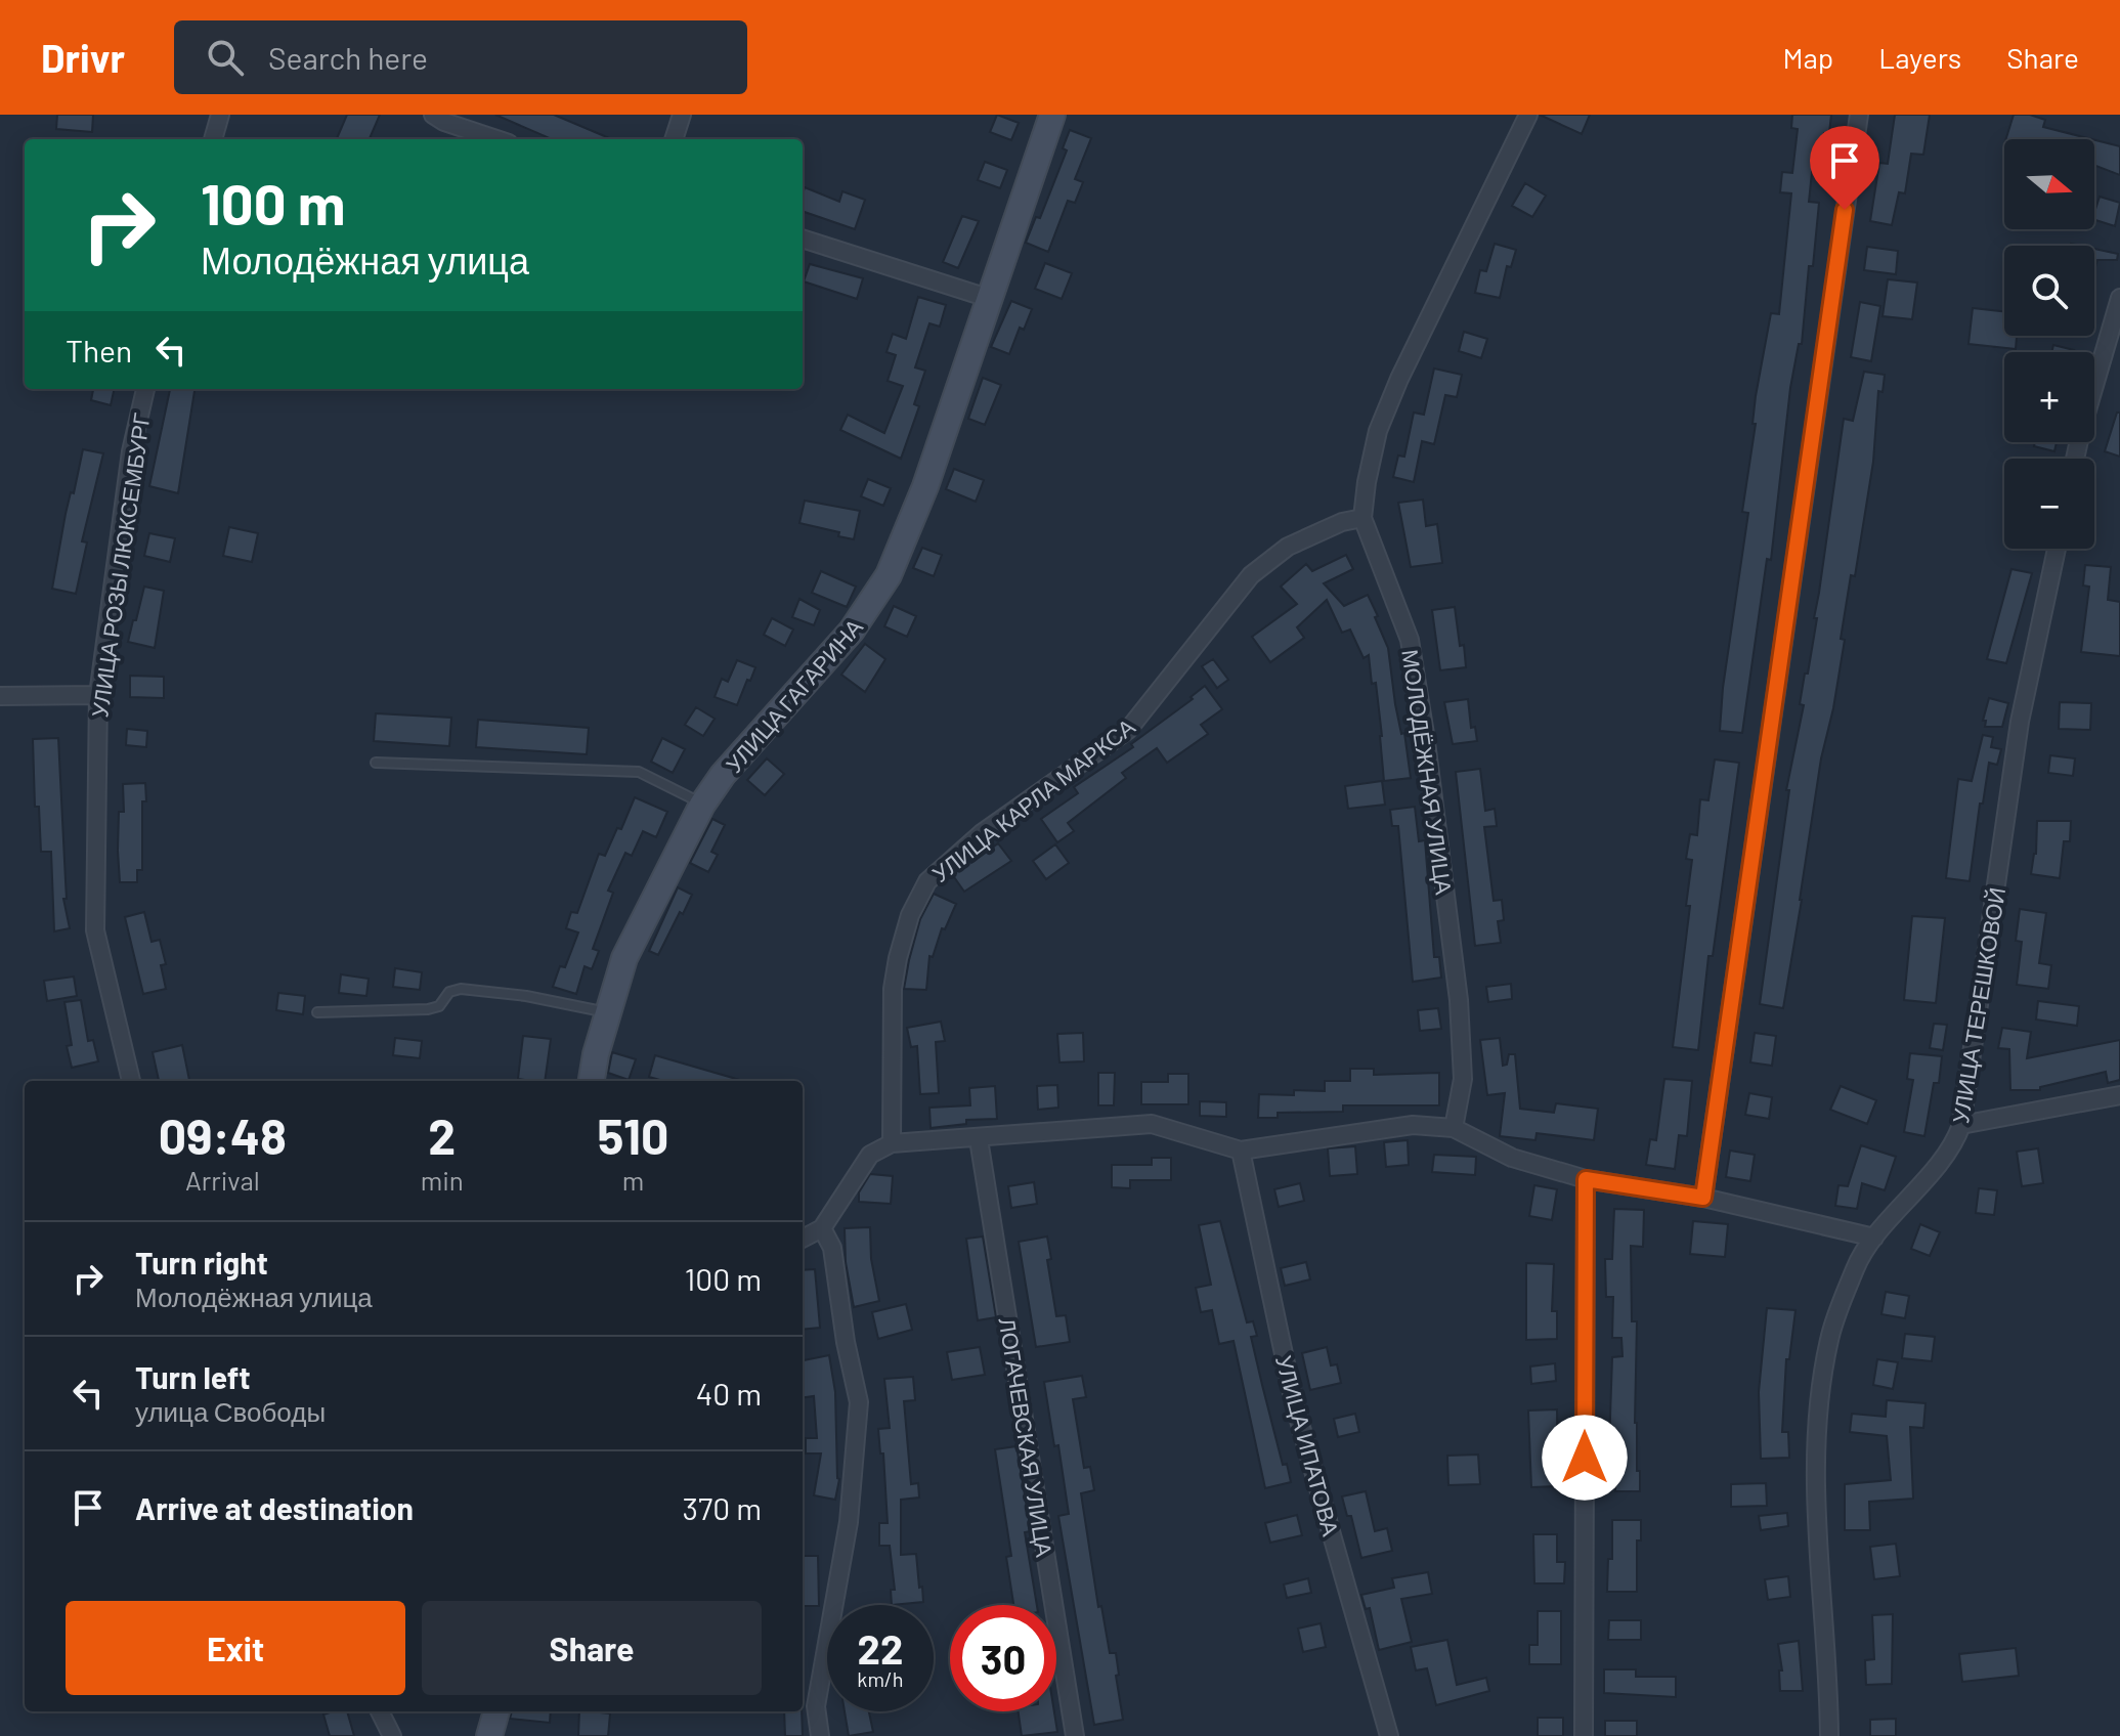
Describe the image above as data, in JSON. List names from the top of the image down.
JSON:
{
  "streets": {
    "main road": ["УЛИЦА ГАГАРИНА"],
    "street": [
      "УЛИЦА РОЗЫ ЛЮКСЕМБУРГ",
      "МОЛОДЁЖНАЯ УЛИЦА",
      "УЛИЦА КАРЛА МАРКСА",
      "УЛИЦА ТЕРЕШКОВОЙ",
      "ЛОГАЧЕВСКАЯ УЛИЦА",
      "УЛИЦА ИПАТОВА"
    ]
  },
  "crossings": [
    ["МОЛОДЁЖНАЯ УЛИЦА", "УЛИЦА КАРЛА МАРКСА"]
  ],
  "north": "right",
  "page": {
    "header": "Drivr",
    "search": "Search here",
    "nav": ["Map", "Layers", "Share"],
    "map_buttons": ["+", "−"],
    "turn": ["100 m", "Молодёжная улица"],
    "then": "Then",
    "eta": [
      "09:48",
      "Arrival",
      "2",
      "min",
      "510",
      "m"
    ],
    "list": [
      {
        "name": "Turn right",
        "note": "Молодёжная улица",
        "value": "100 m"
      },
      {
        "name": "Turn left",
        "note": "улица Свободы",
        "value": "40 m"
      },
      {
        "name": "Arrive at destination",
        "value": "370 m"
      }
    ],
    "buttons": ["Exit", "Share"],
    "speed": "22 km/h",
    "limit": "30"
  }
}
